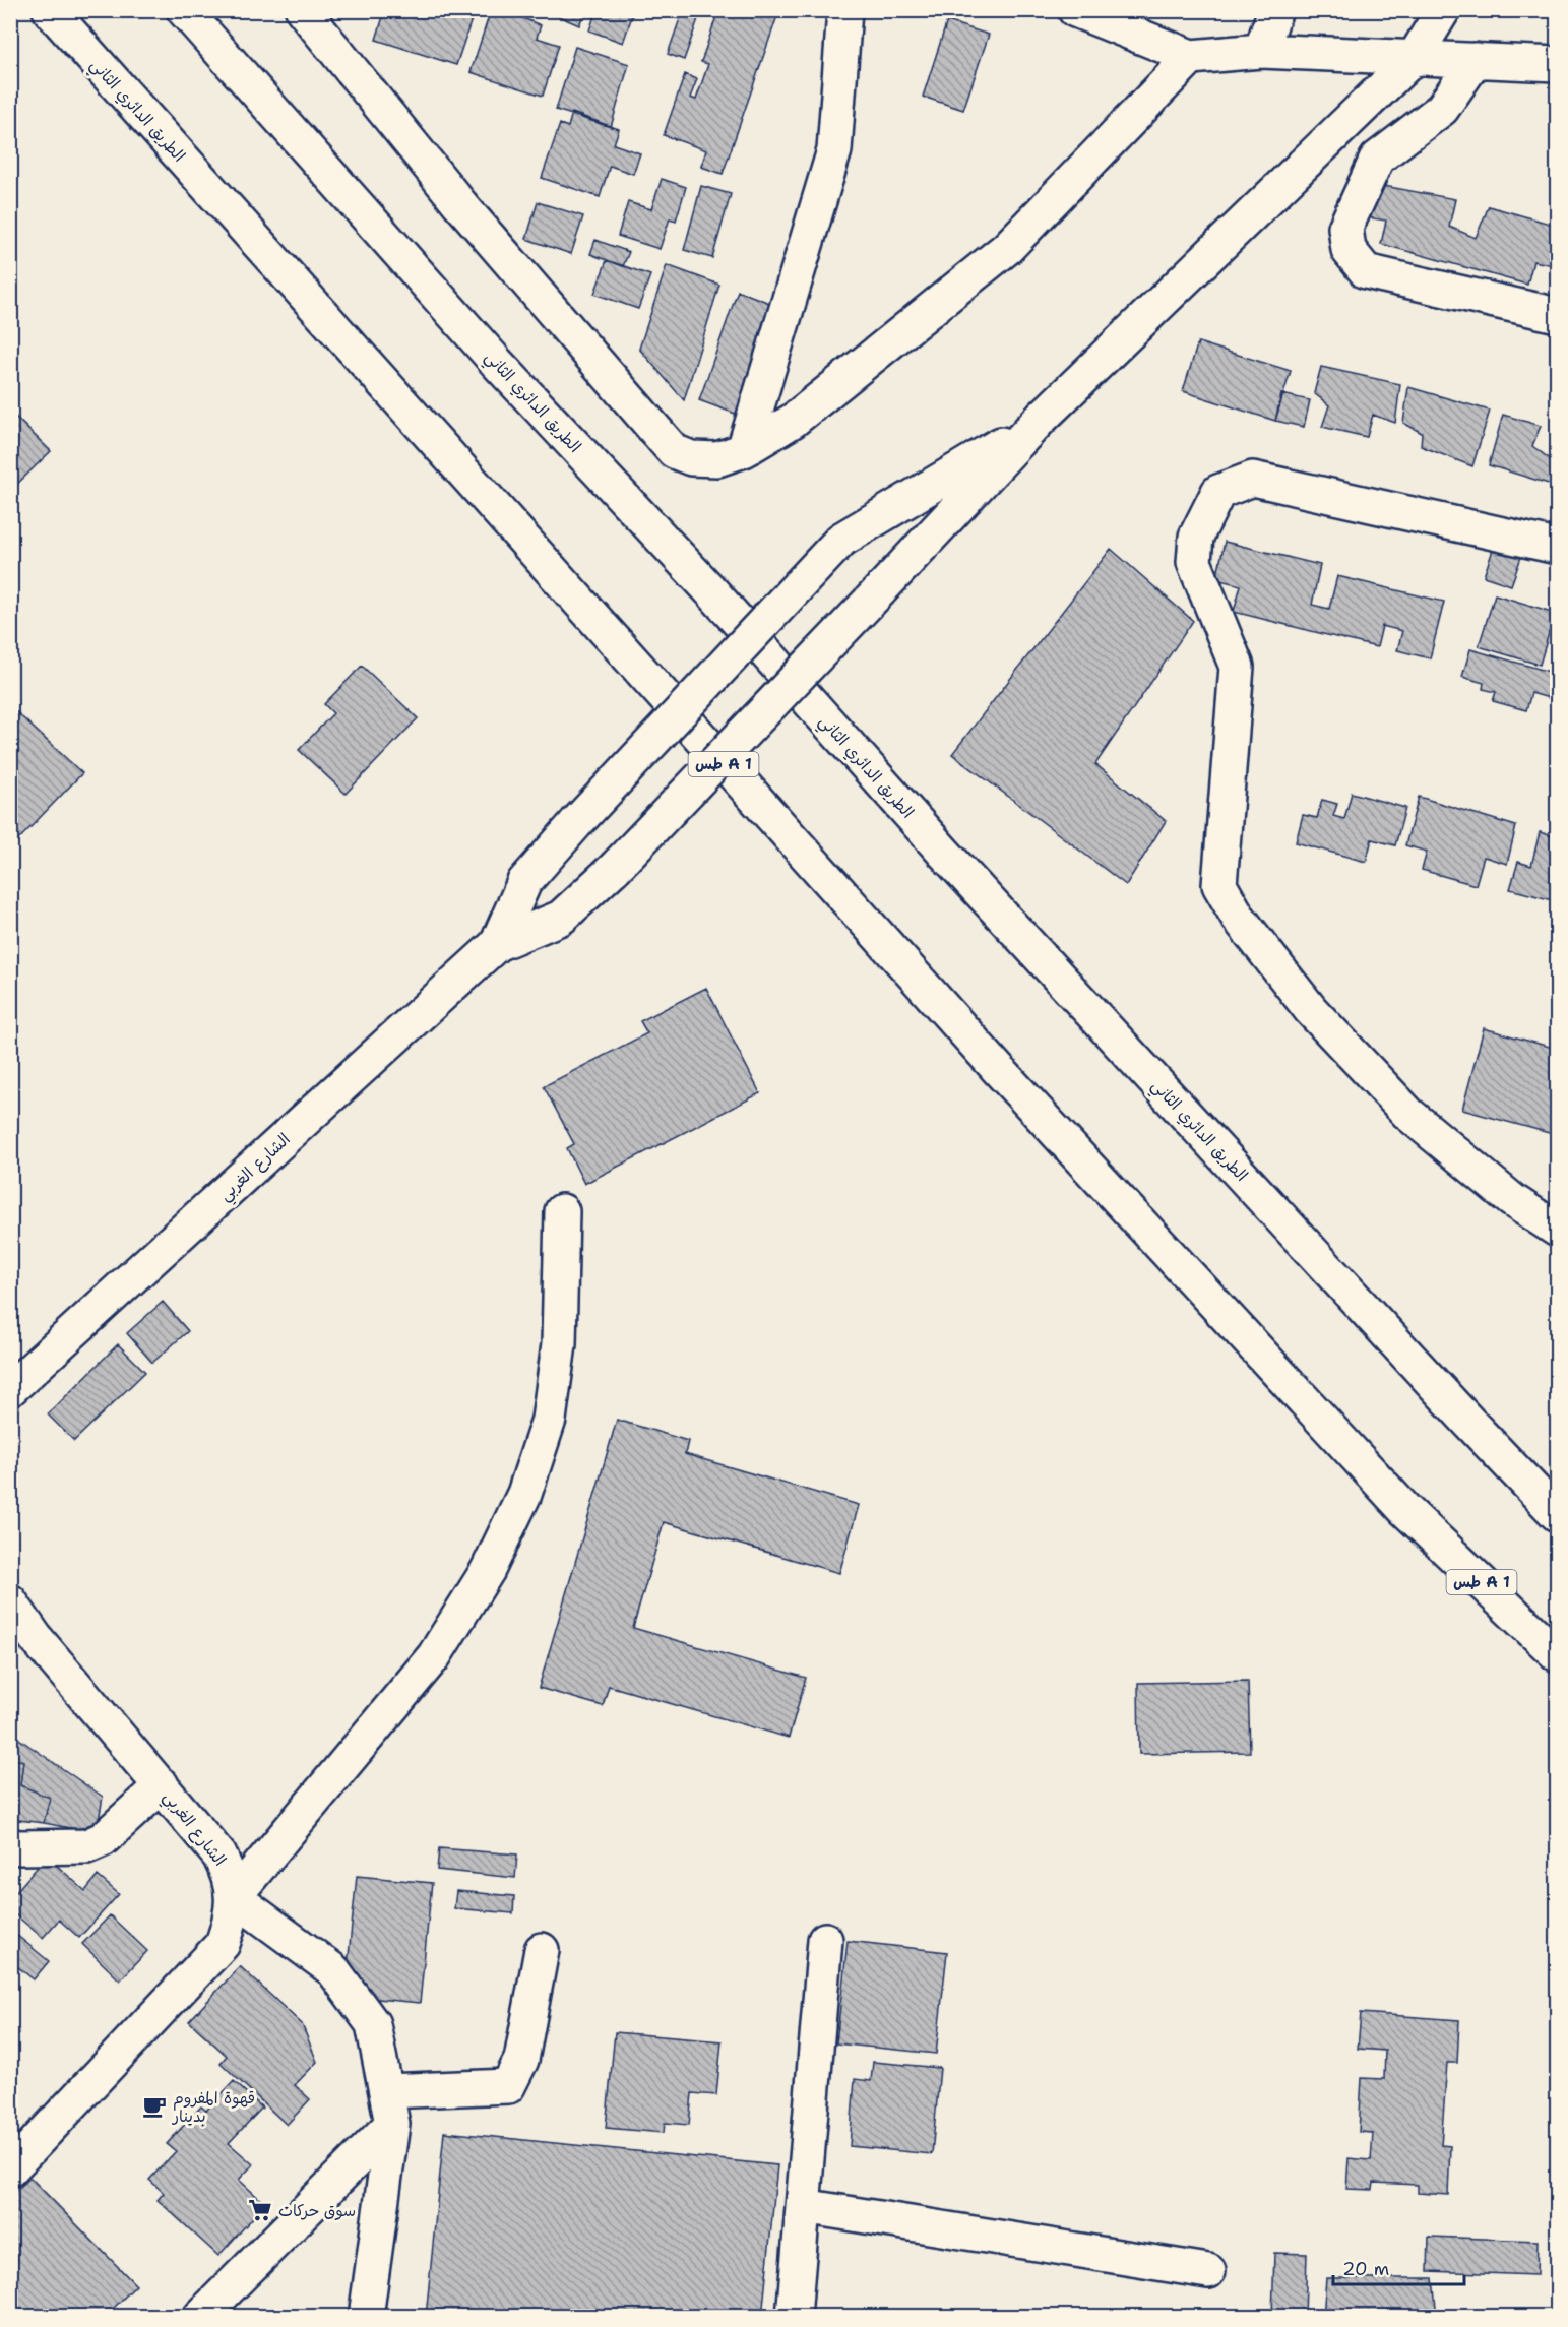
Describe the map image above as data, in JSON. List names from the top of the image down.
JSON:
{
  "streets": {
    "main road": ["الطريق الدائري الثاني", "طس A 1", "الشارع الغربي"]
  },
  "places": {
    "cafe": ["قهوة المفروم بدينار"],
    "supermarket": ["سوق حركات"]
  },
  "scale_bar": "20 m"
}
